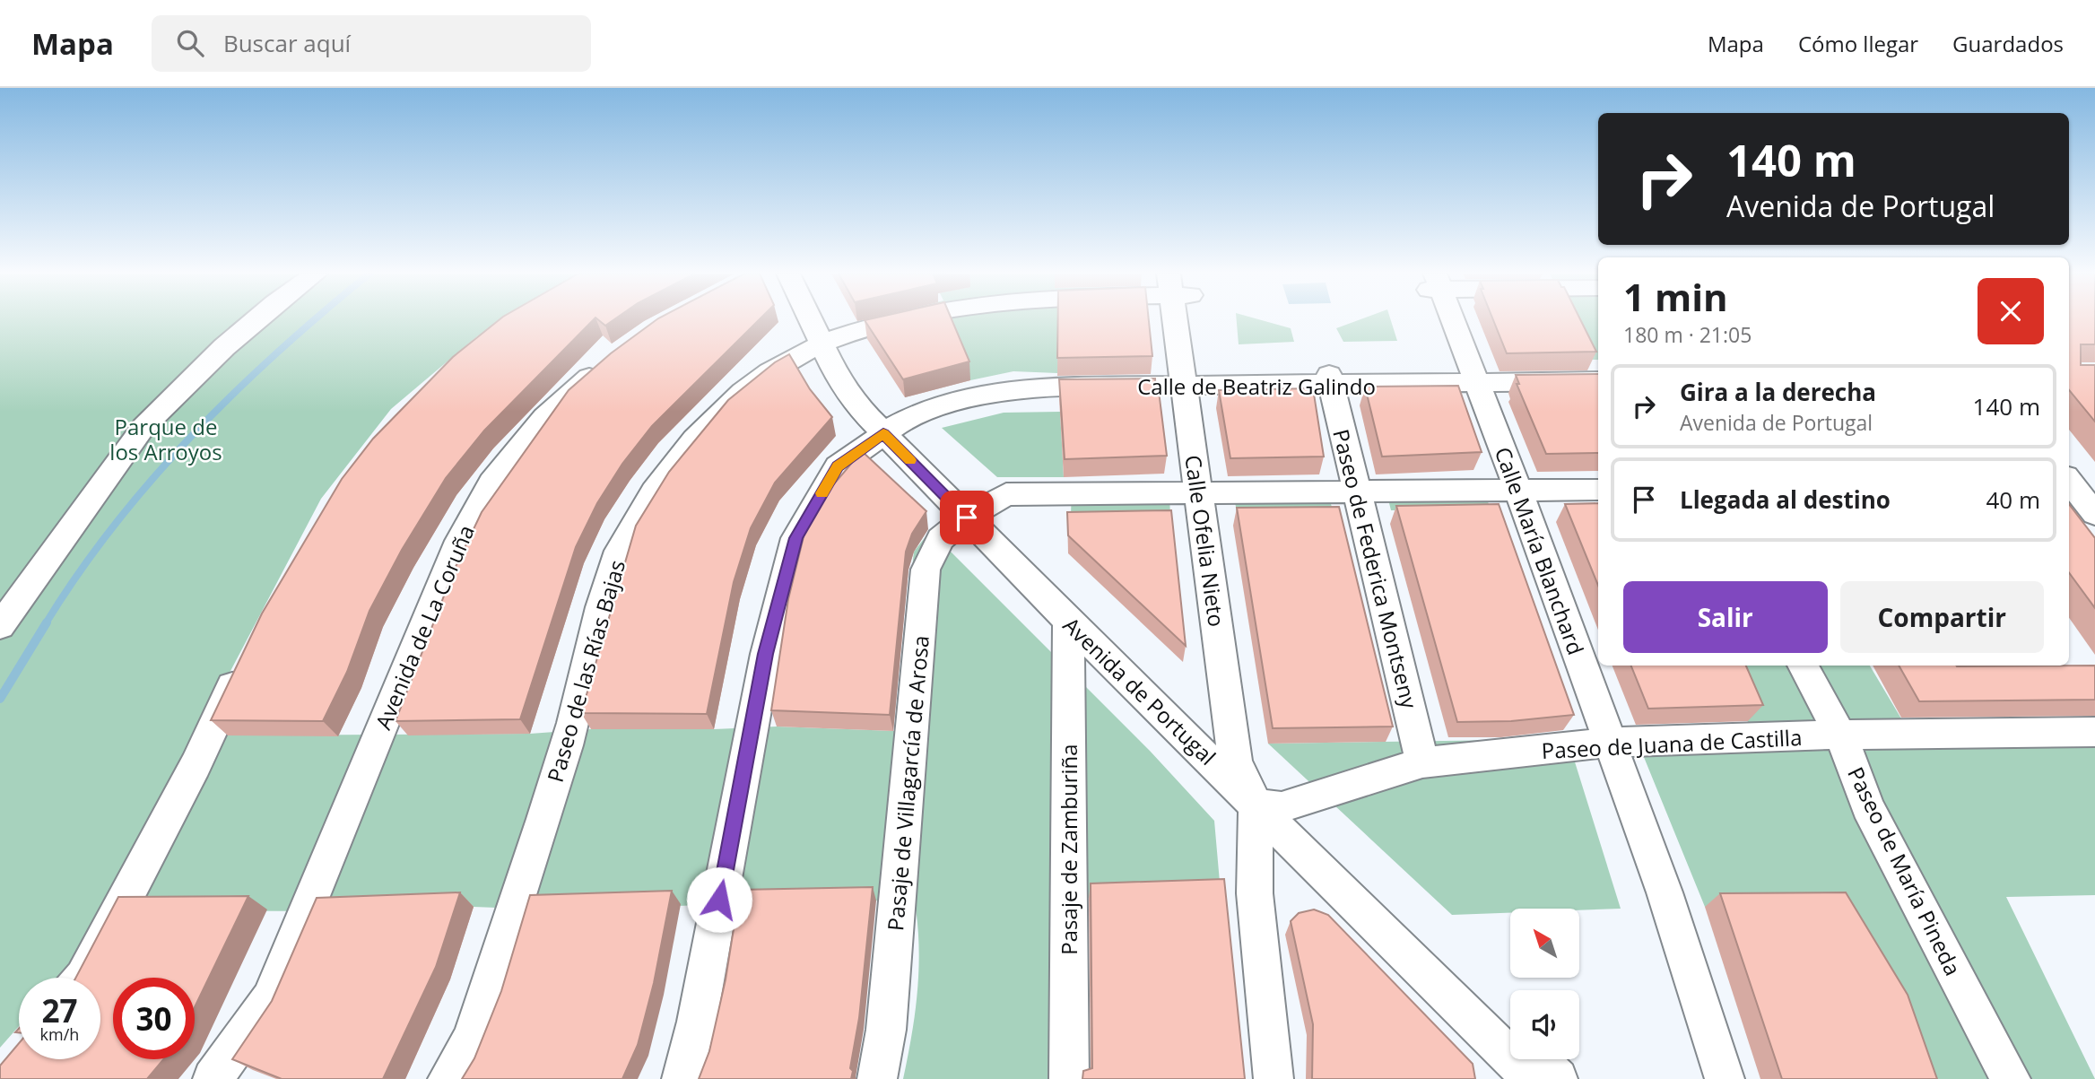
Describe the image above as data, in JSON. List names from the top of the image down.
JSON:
{
  "streets": {
    "street": [
      "Calle de Beatriz Galindo",
      "Calle Ofelia Nieto",
      "Calle María Blanchard",
      "Paseo de Federica Montseny",
      "Avenida de La Coruña",
      "Paseo de las Rías Bajas",
      "Avenida de Portugal",
      "Paseo de Juana de Castilla",
      "Pasaje de Villagarcía de Arosa",
      "Pasaje de Zamburiña",
      "Paseo de María Pineda"
    ]
  },
  "crossings": [
    ["Calle de Beatriz Galindo", "Calle Ofelia Nieto"],
    ["Calle de Beatriz Galindo", "Calle María Blanchard"],
    ["Calle de Beatriz Galindo", "Paseo de Federica Montseny"],
    ["Calle de Beatriz Galindo", "Avenida de Portugal"],
    ["Calle Ofelia Nieto", "Avenida de Portugal"],
    ["Calle Ofelia Nieto", "Pasaje de Villagarcía de Arosa"],
    ["Calle María Blanchard", "Paseo de Juana de Castilla"],
    ["Calle María Blanchard", "Pasaje de Villagarcía de Arosa"],
    ["Paseo de Federica Montseny", "Paseo de Juana de Castilla"],
    ["Paseo de Federica Montseny", "Pasaje de Villagarcía de Arosa"],
    ["Paseo de las Rías Bajas", "Avenida de Portugal"],
    ["Avenida de Portugal", "Paseo de Juana de Castilla"],
    ["Avenida de Portugal", "Pasaje de Villagarcía de Arosa"],
    ["Avenida de Portugal", "Pasaje de Zamburiña"],
    ["Paseo de Juana de Castilla", "Paseo de María Pineda"]
  ],
  "parks": ["Parque de los Arroyos"],
  "north": "top left",
  "page": {
    "header": "Mapa",
    "search": "Buscar aquí",
    "nav": ["Mapa", "Cómo llegar", "Guardados"],
    "turn": ["140 m", "Avenida de Portugal"],
    "heading": ["1 min", "180 m · 21:05"],
    "list": [
      {
        "name": "Gira a la derecha",
        "note": "Avenida de Portugal",
        "value": "140 m"
      },
      {
        "name": "Llegada al destino",
        "value": "40 m"
      }
    ],
    "buttons": ["Salir", "Compartir"],
    "speed": "27 km/h",
    "limit": "30"
  }
}
